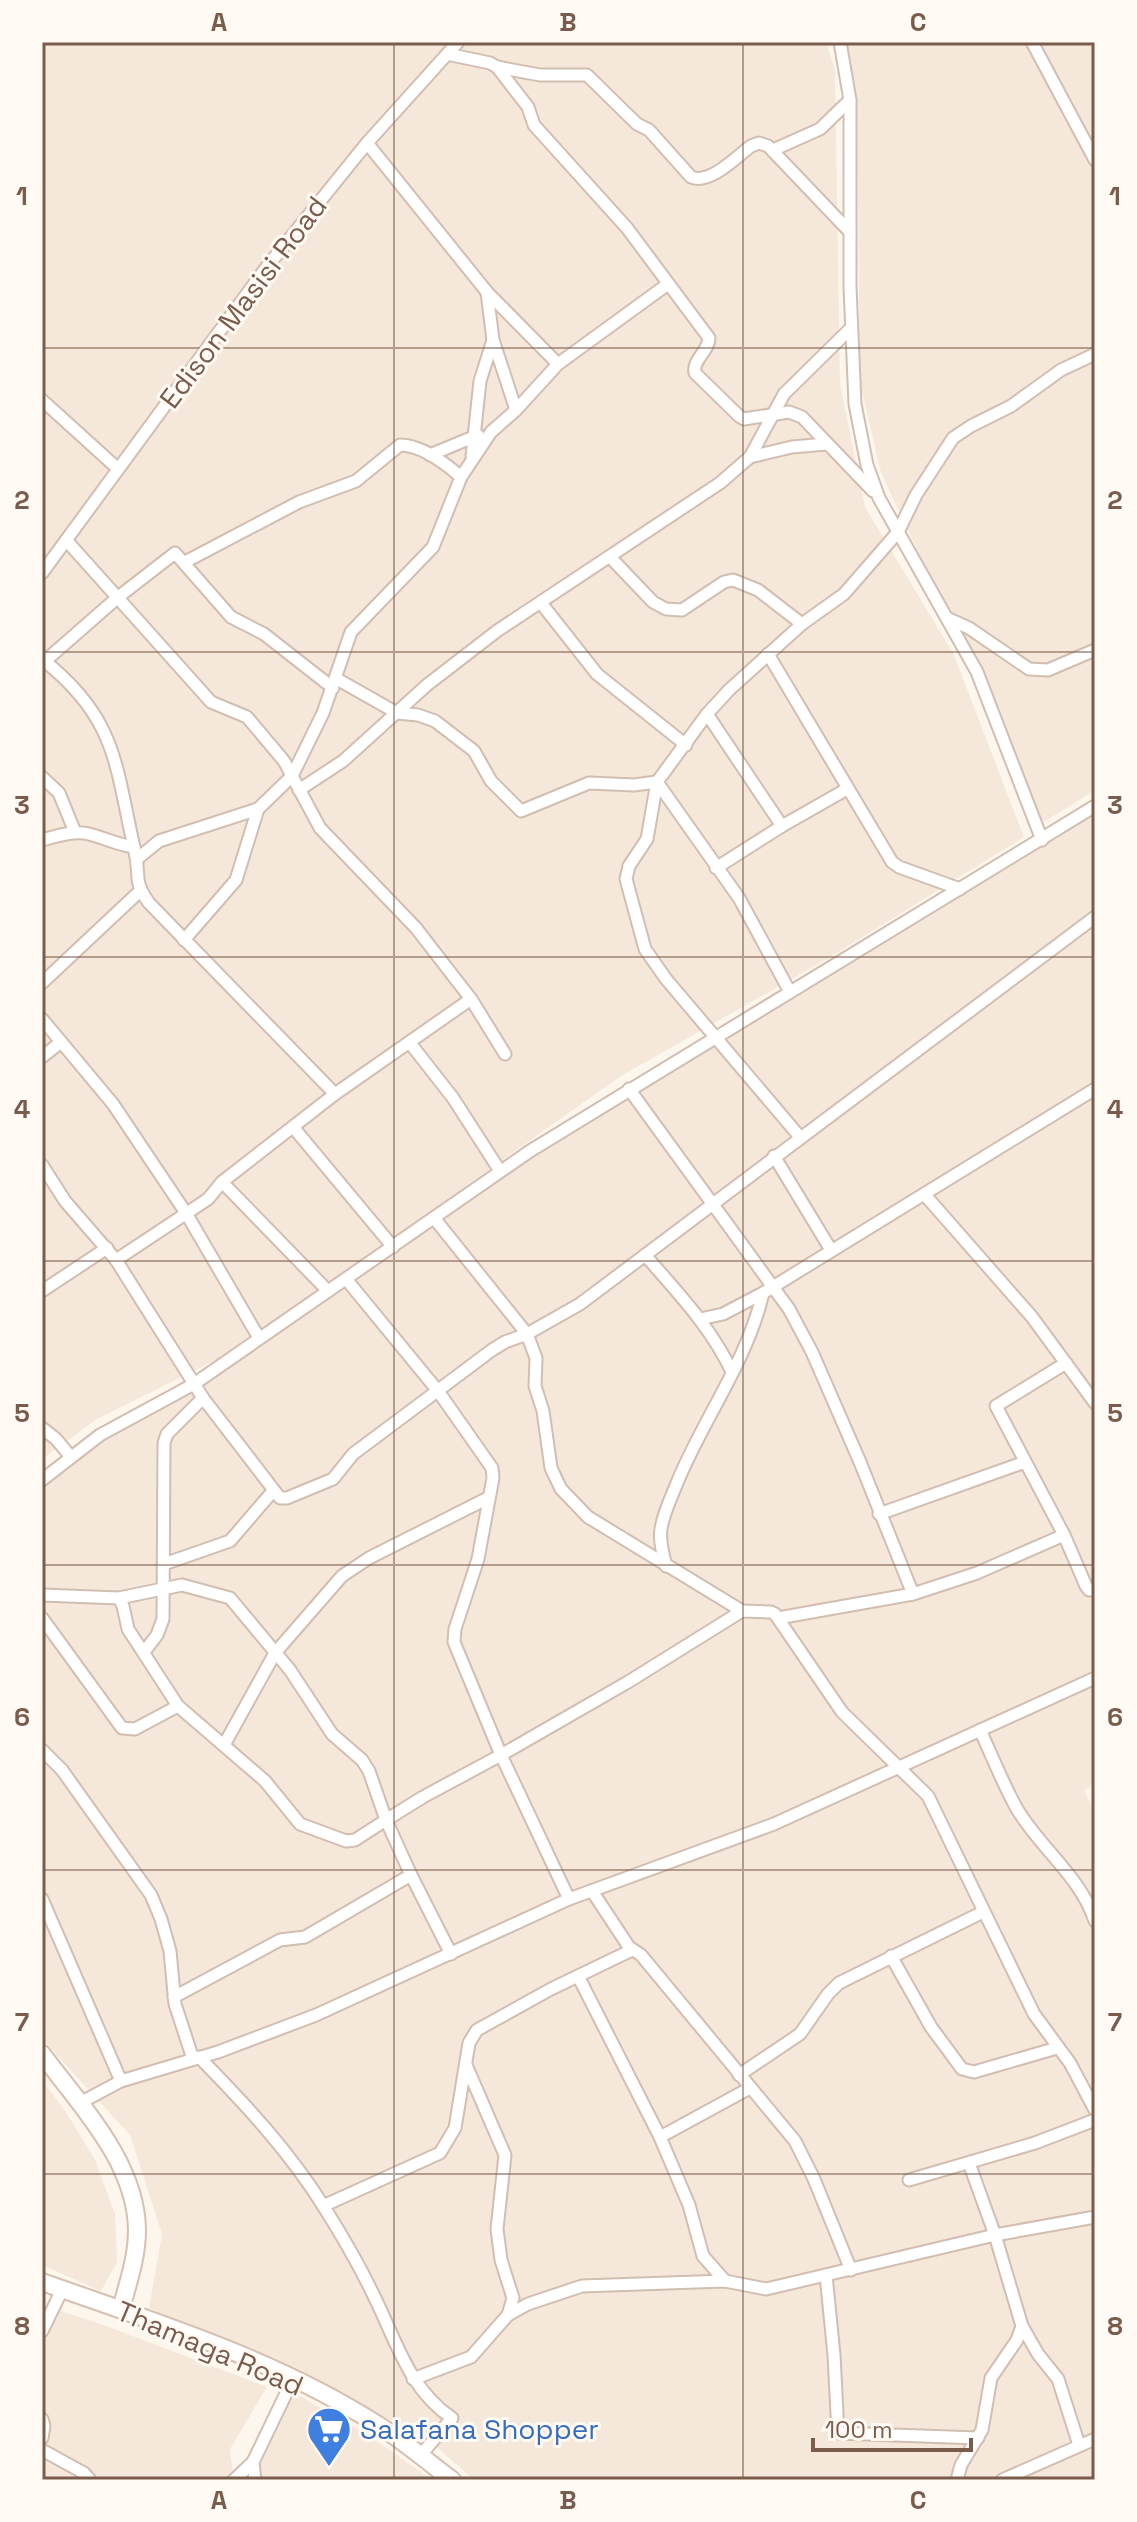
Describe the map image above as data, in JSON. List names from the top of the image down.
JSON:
{
  "streets": {
    "main road": ["Thamaga Road"],
    "street": ["Edison Masisi Road"]
  },
  "places": {
    "supermarket": ["Salafana Shopper"]
  },
  "scale_bar": "100 m",
  "grid": {
    "columns": ["A", "B", "C"],
    "rows": [
      "1",
      "2",
      "3",
      "4",
      "5",
      "6",
      "7",
      "8"
    ]
  }
}
